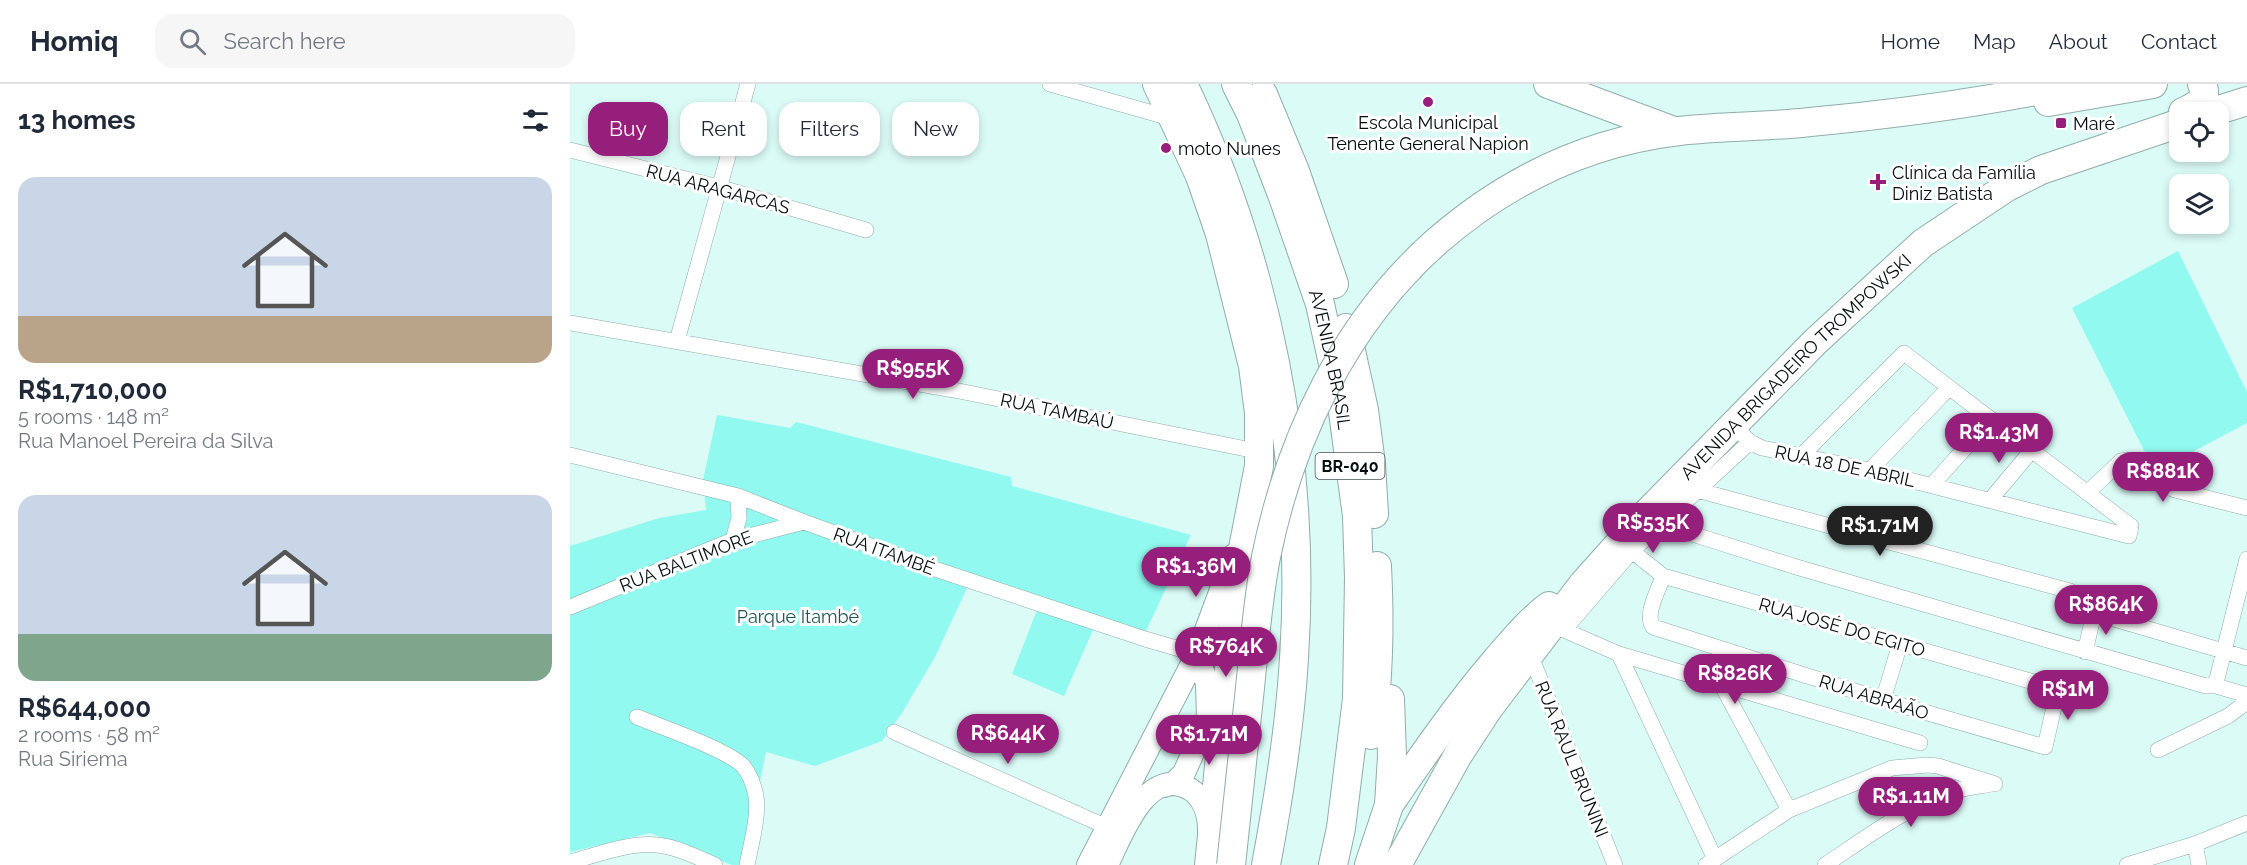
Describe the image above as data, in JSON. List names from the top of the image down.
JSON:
{
  "streets": {
    "highway": ["AVENIDA BRASIL", "AVENIDA BRIGADEIRO TROMPOWSKI", "BR-040"],
    "street": [
      "RUA ARAGARCAS",
      "RUA TAMBAÚ",
      "RUA 18 DE ABRIL",
      "RUA ITAMBÉ",
      "RUA BALTIMORE",
      "RUA JOSÉ DO EGITO",
      "RUA ABRAÃO",
      "RUA RAUL BRUNINI"
    ]
  },
  "crossings": [
    ["AVENIDA BRASIL", "AVENIDA BRIGADEIRO TROMPOWSKI"],
    ["AVENIDA BRIGADEIRO TROMPOWSKI", "RUA 18 DE ABRIL"],
    ["AVENIDA BRIGADEIRO TROMPOWSKI", "RUA RAUL BRUNINI"],
    ["RUA ITAMBÉ", "RUA BALTIMORE"],
    ["RUA JOSÉ DO EGITO", "RUA ABRAÃO"]
  ],
  "parks": ["Parque Itambé"],
  "places": {
    "other": ["Escola Municipal Tenente General Napion", "moto Nunes"],
    "transit": ["Maré"],
    "health": ["Clínica da Família Diniz Batista"]
  },
  "page": {
    "header": "Homiq",
    "search": "Search here",
    "nav": [
      "Home",
      "Map",
      "About",
      "Contact"
    ],
    "heading": "13 homes",
    "chip": [
      "Buy",
      "Rent",
      "Filters",
      "New"
    ],
    "list": [
      {
        "name": "R$1,710,000",
        "note": "5 rooms · 148 m² · Rua Manoel Pereira da Silva"
      },
      {
        "name": "R$644,000",
        "note": "2 rooms · 58 m² · Rua Siriema"
      }
    ],
    "price": [
      "R$955K",
      "R$1.43M",
      "R$881K",
      "R$535K",
      "R$1.71M",
      "R$1.36M",
      "R$864K",
      "R$764K",
      "R$826K",
      "R$1M",
      "R$644K",
      "R$1.71M",
      "R$1.11M"
    ]
  }
}
